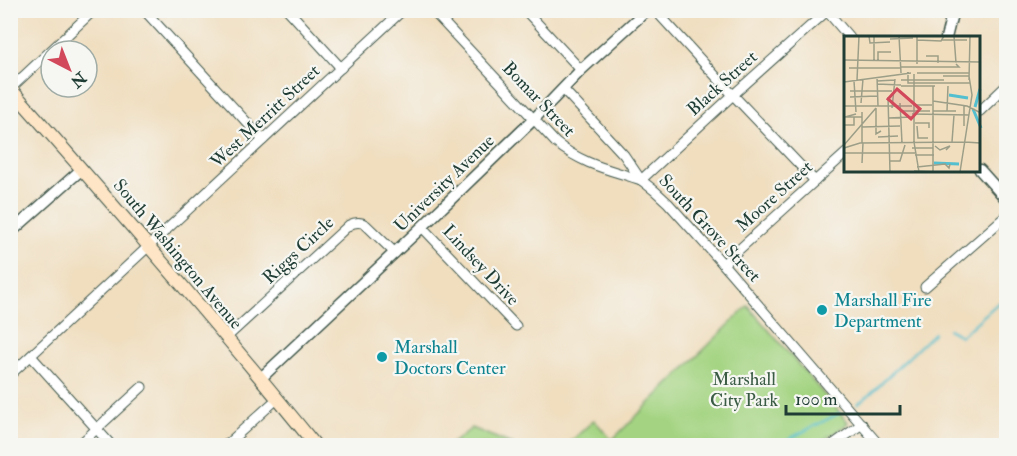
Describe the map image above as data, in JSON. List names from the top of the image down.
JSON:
{
  "streets": {
    "main road": ["South Washington Avenue"],
    "street": [
      "Black Street",
      "Bomar Street",
      "West Merritt Street",
      "University Avenue",
      "Moore Street",
      "South Grove Street",
      "Riggs Circle",
      "Lindsey Drive"
    ]
  },
  "crossings": [
    ["Black Street", "Bomar Street"],
    ["Black Street", "South Grove Street"],
    ["Bomar Street", "University Avenue"],
    ["Bomar Street", "South Grove Street"],
    ["West Merritt Street", "South Washington Avenue"],
    ["University Avenue", "South Grove Street"],
    ["University Avenue", "Riggs Circle"],
    ["University Avenue", "South Washington Avenue"],
    ["University Avenue", "Lindsey Drive"],
    ["Moore Street", "South Grove Street"],
    ["Riggs Circle", "South Washington Avenue"]
  ],
  "parks": ["Marshall City Park"],
  "places": ["Marshall Fire Department", "Marshall Doctors Center"],
  "scale_bar": "100 m",
  "north": "bottom right"
}
